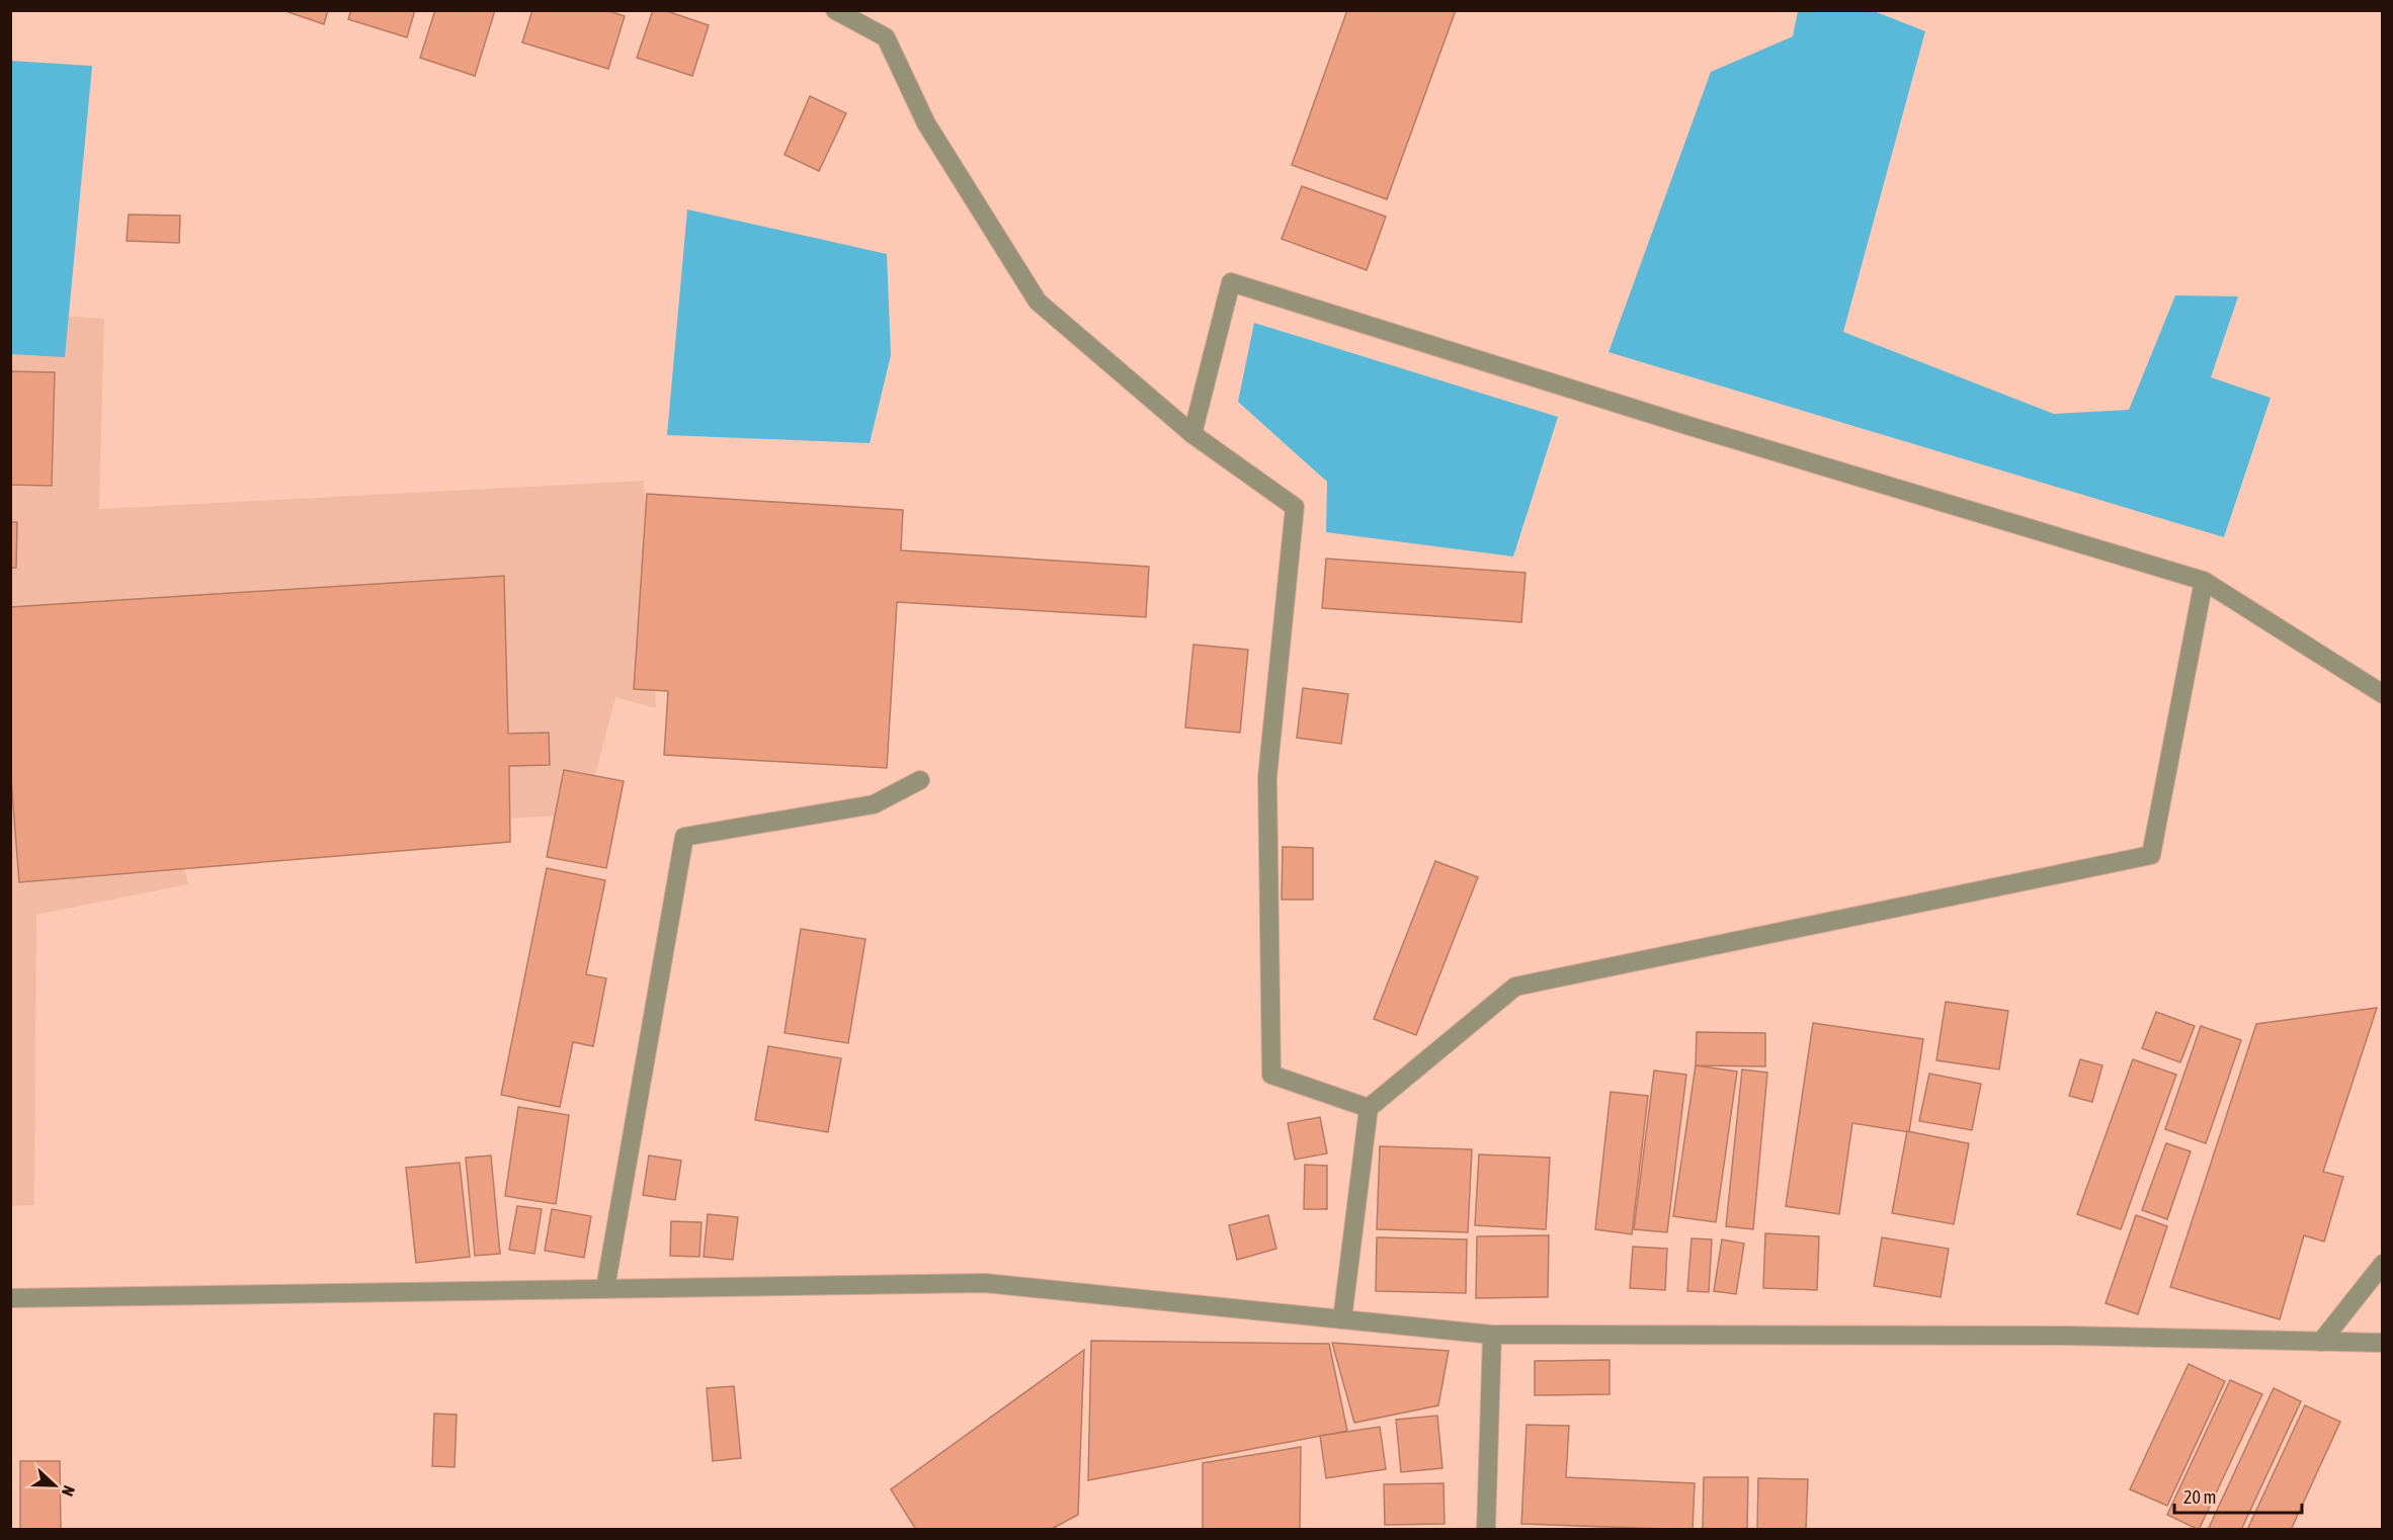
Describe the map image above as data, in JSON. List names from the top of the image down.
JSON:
{
  "scale_bar": "20 m",
  "north": "right"
}
